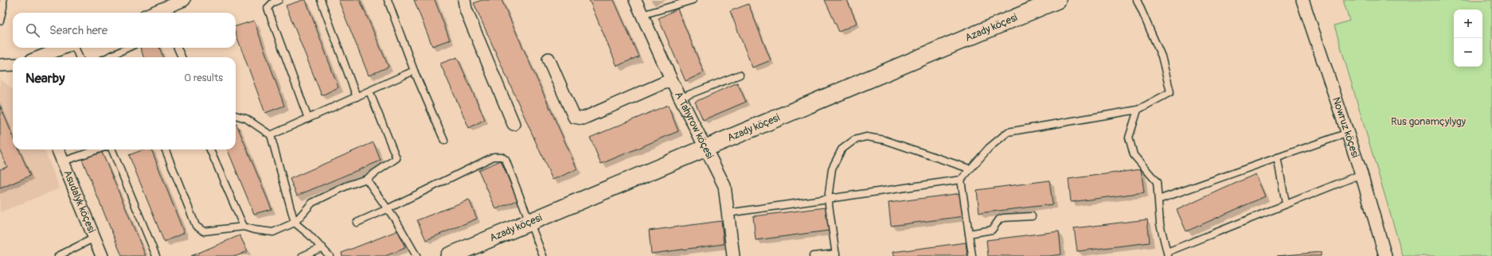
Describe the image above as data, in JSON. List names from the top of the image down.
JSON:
{
  "streets": {
    "main road": ["Azady köçesi"],
    "street": ["A Tahyrow köçesi", "Nowruz köçesi", "Asudalyk köçesi"]
  },
  "crossings": [
    ["Azady köçesi", "A Tahyrow köçesi"]
  ],
  "parks": ["Rus gonamçylygy"],
  "page": {
    "map_buttons": ["+", "−"],
    "search": "Search here",
    "heading": ["Nearby", "0 results"]
  }
}
